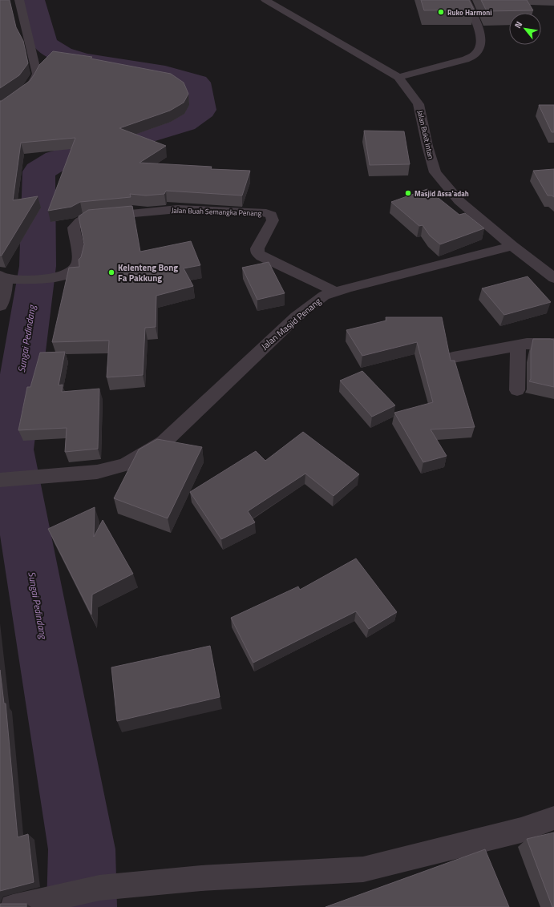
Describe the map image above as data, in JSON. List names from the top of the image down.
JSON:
{
  "streets": {
    "street": ["Jalan Bukit Intan", "Jalan Buah Semangka Penang", "Jalan Masjid Penang"]
  },
  "crossings": [
    ["Jalan Bukit Intan", "Jalan Masjid Penang"],
    ["Jalan Buah Semangka Penang", "Jalan Masjid Penang"]
  ],
  "water": ["Sungai Pedindang"],
  "places": ["Ruko Harmoni", "Masjid Assa'adah", "Kelenteng Bong Fa Pakkung"],
  "north": "top left"
}
